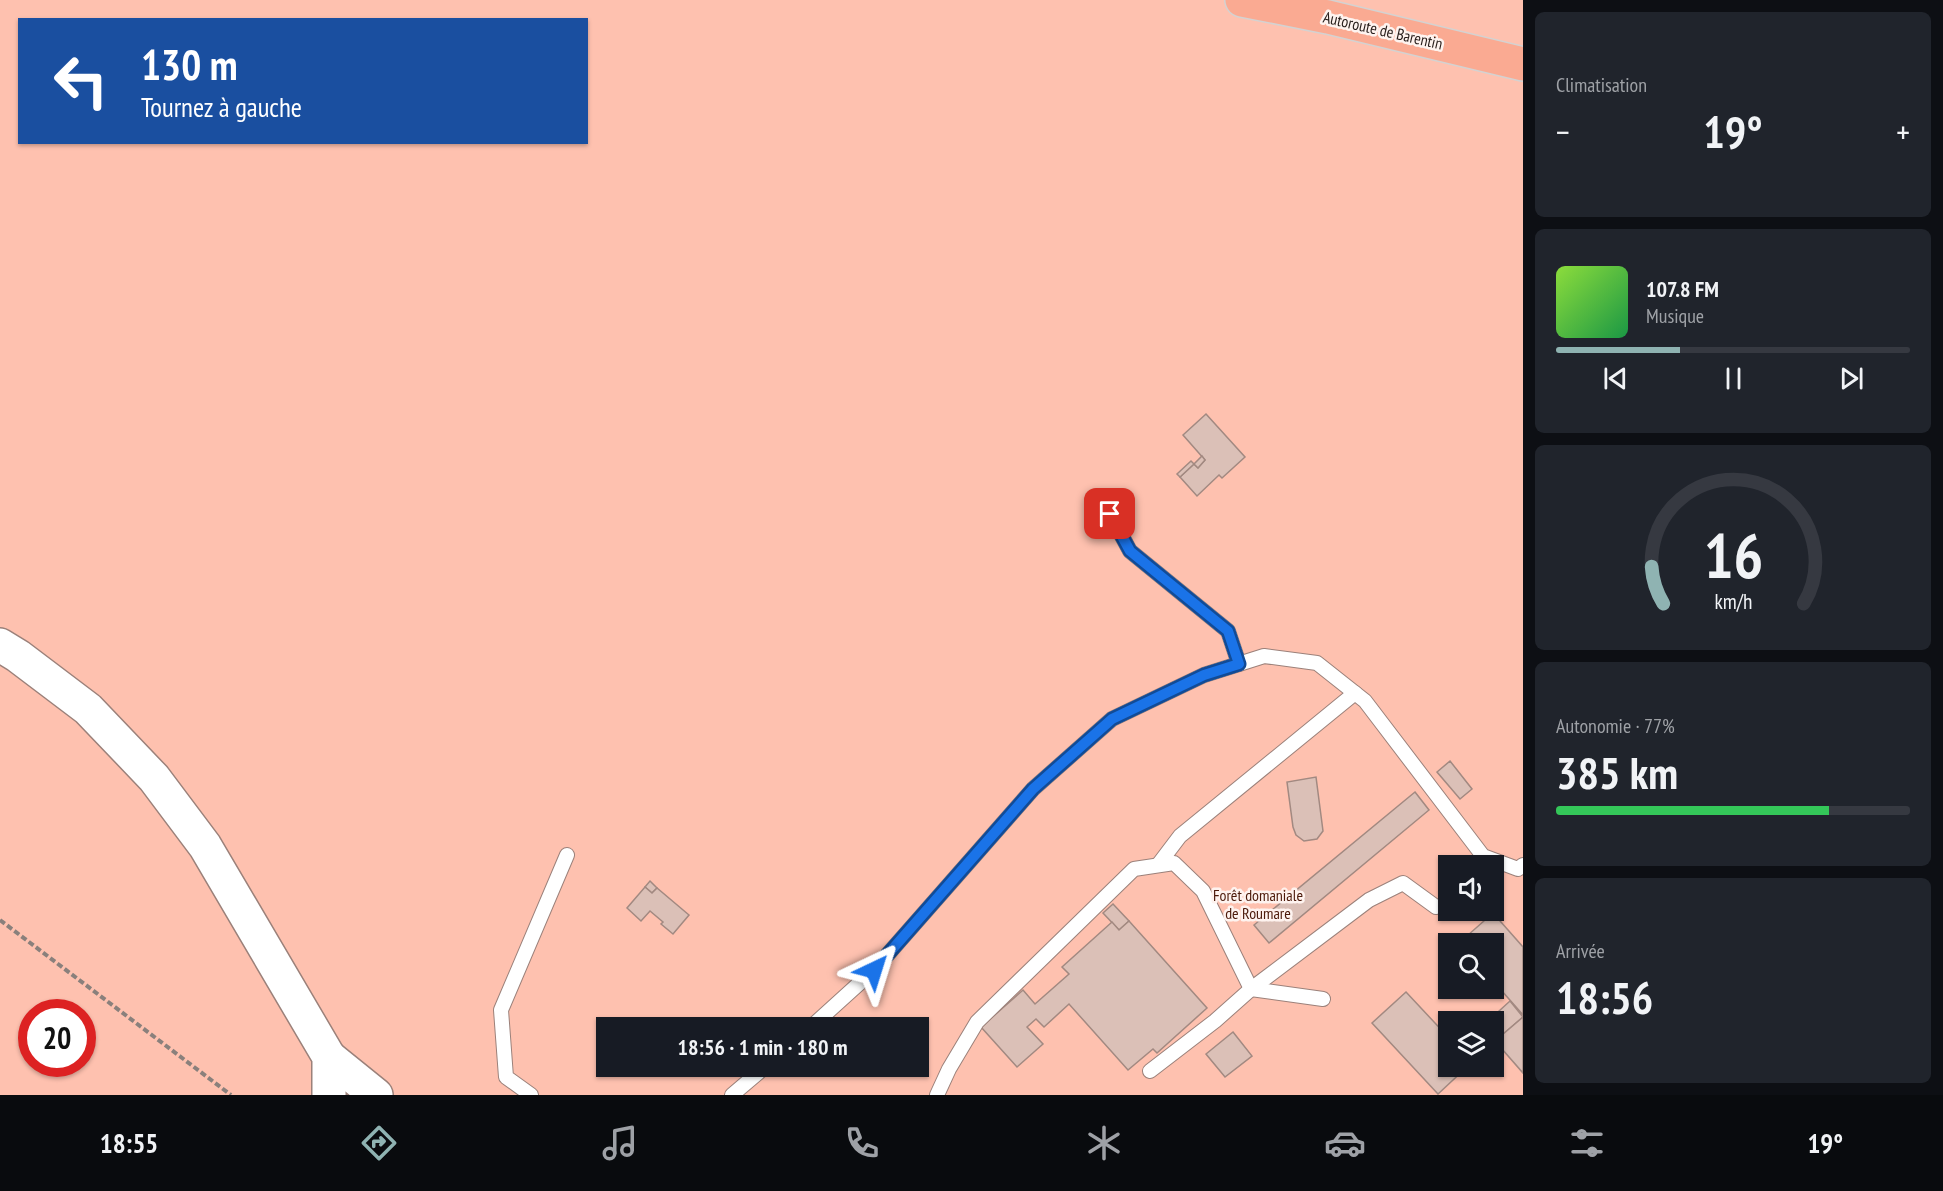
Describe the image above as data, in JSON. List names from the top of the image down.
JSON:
{
  "streets": {
    "highway": ["Autoroute de Barentin"]
  },
  "parks": ["Forêt domaniale de Roumare"],
  "page": {
    "tile": [
      "Climatisation",
      ["Autonomie · 77%", "385 km"],
      ["Arrivée", "18:56"]
    ],
    "turn": ["130 m", "Tournez à gauche"],
    "heat": ["−", "19°", "+"],
    "song": ["107.8 FM", "Musique"],
    "limit": "20",
    "trip": "18:56 · 1 min · 180 m",
    "tabs": ["18:55", "19°"],
    "gauge": ["16", "km/h"]
  }
}
